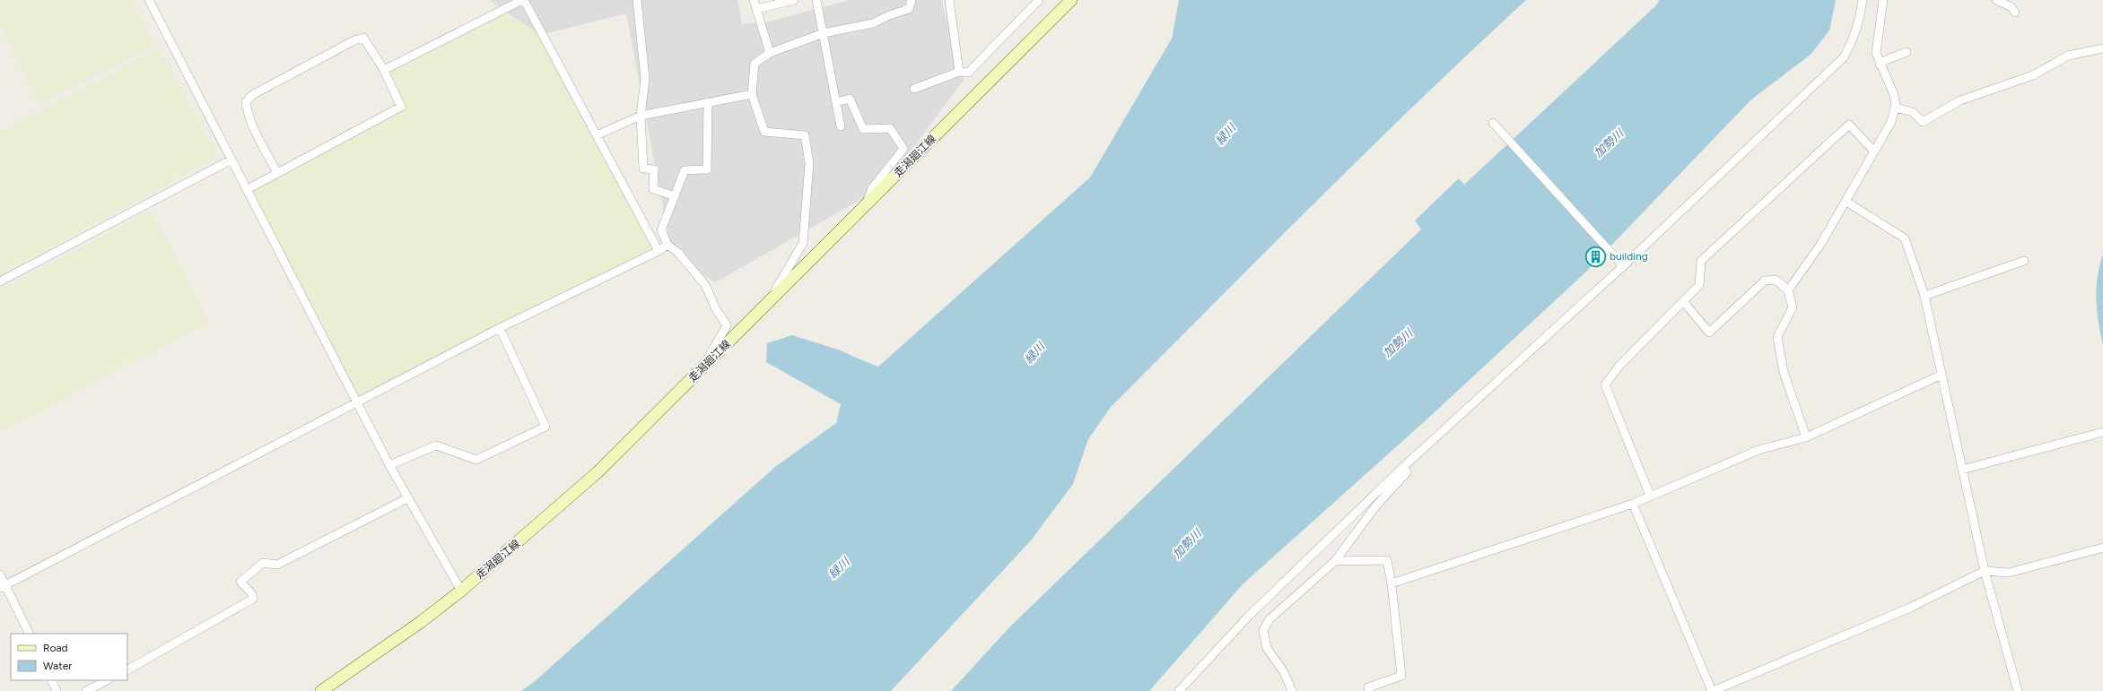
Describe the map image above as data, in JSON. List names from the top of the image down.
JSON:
{
  "streets": {
    "main road": ["走潟廻江線"]
  },
  "water": ["緑川", "加勢川"],
  "places": {
    "building": ["building"]
  },
  "legend": ["Road", "Water"]
}
